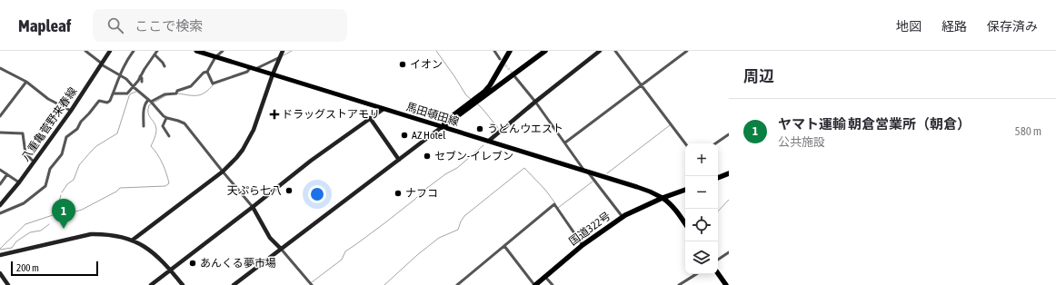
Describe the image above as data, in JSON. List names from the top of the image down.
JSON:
{
  "streets": {
    "highway": ["国道322号"],
    "main road": ["馬田頓田線"],
    "street": ["八重亀菅野来春線"]
  },
  "crossings": [
    ["馬田頓田線", "国道322号"]
  ],
  "places": {
    "other": [
      "イオン",
      "うどんウエスト",
      "AZ Hotel",
      "セブン-イレブン",
      "天ぷら七八",
      "ナフコ",
      "あんくる夢市場"
    ],
    "health": ["ドラッグストアモリ"]
  },
  "scale_bar": "200 m",
  "page": {
    "header": "Mapleaf",
    "search": "ここで検索",
    "nav": ["地図", "経路", "保存済み"],
    "heading": "周辺",
    "list": [
      {
        "mark": "1",
        "name": "ヤマト運輸 朝倉営業所（朝倉）",
        "note": "公共施設",
        "value": "580 m"
      }
    ],
    "map_buttons": ["+", "−"],
    "pins": "1",
    "scale": "200 m"
  }
}
